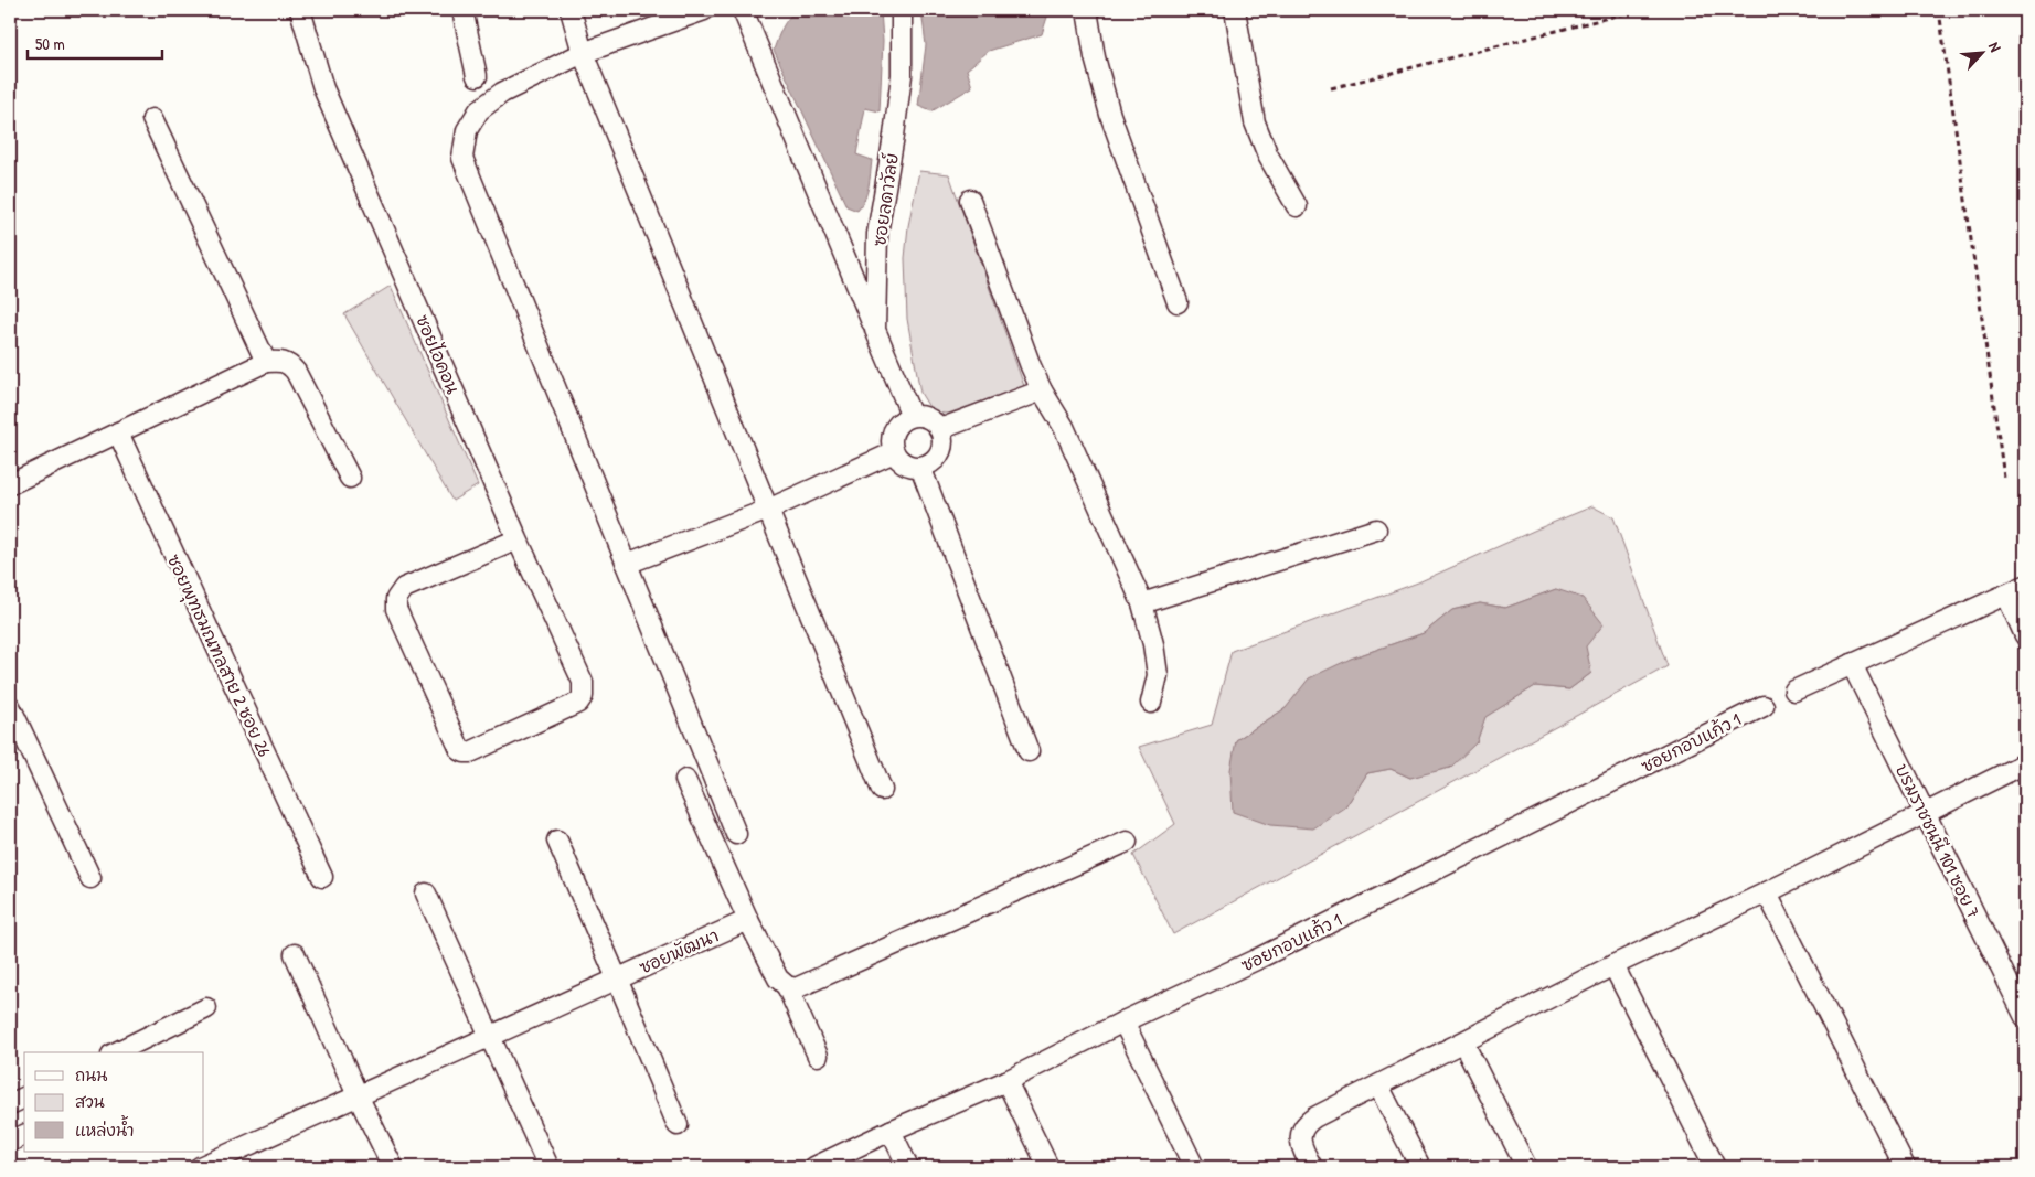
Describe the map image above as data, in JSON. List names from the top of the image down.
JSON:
{
  "streets": {
    "street": [
      "ซอยลดาวัลย์",
      "ซอยไอคอน",
      "ซอยพุทธมณฑลสาย 2 ซอย 26",
      "ซอยกอบแก้ว 1",
      "บรมราชชนนี 101 ซอย 7",
      "ซอยพัฒนา"
    ]
  },
  "legend": ["ถนน", "สวน", "แหล่งน้ำ"],
  "scale_bar": "50 m",
  "north": "top right"
}
